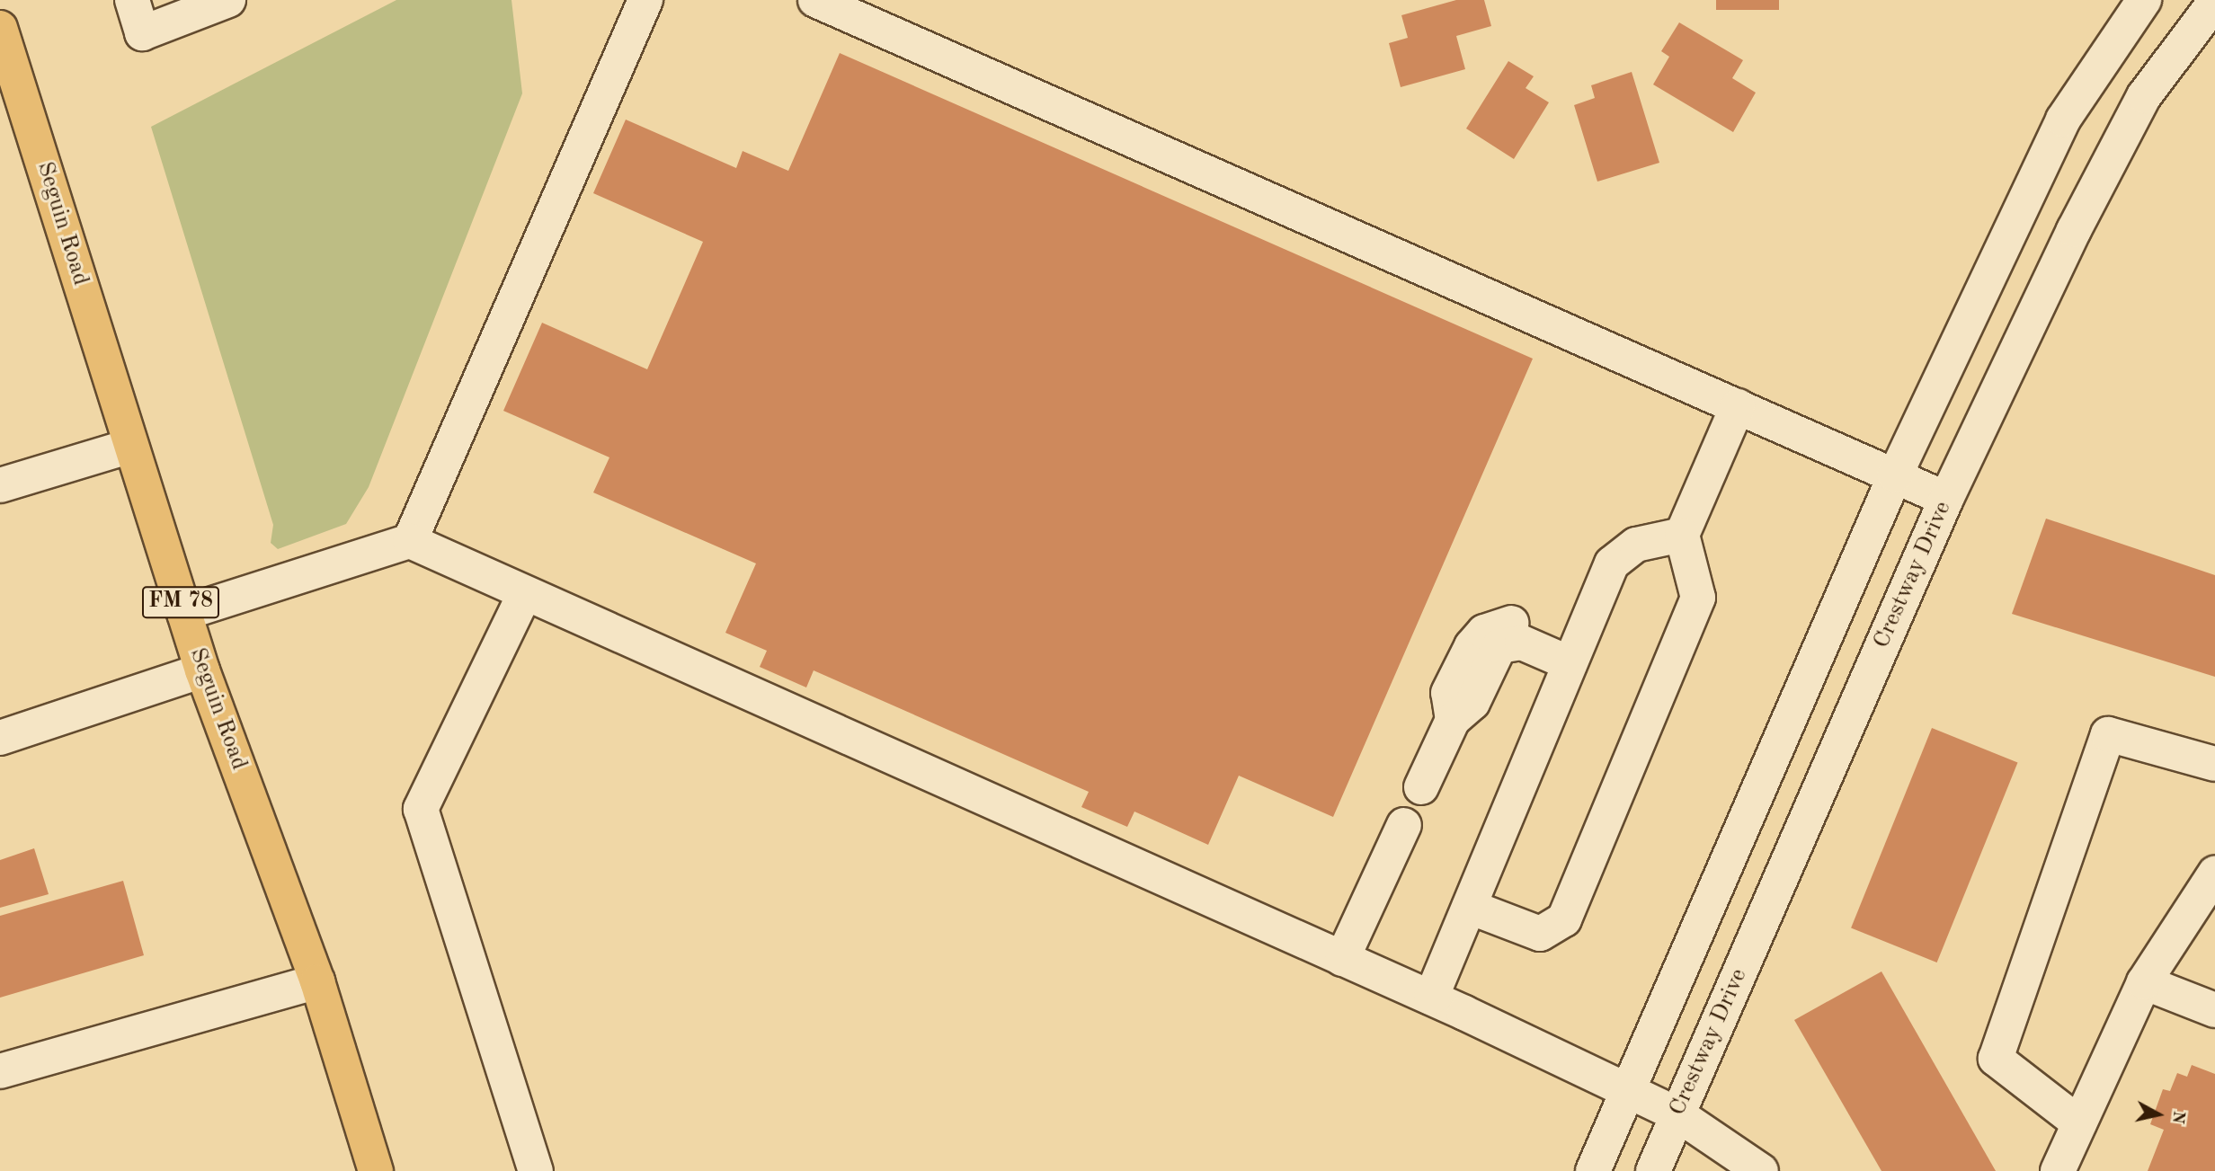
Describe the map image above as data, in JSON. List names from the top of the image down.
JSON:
{
  "streets": {
    "main road": ["Seguin Road", "FM 78"],
    "street": ["Crestway Drive"]
  },
  "north": "right"
}
